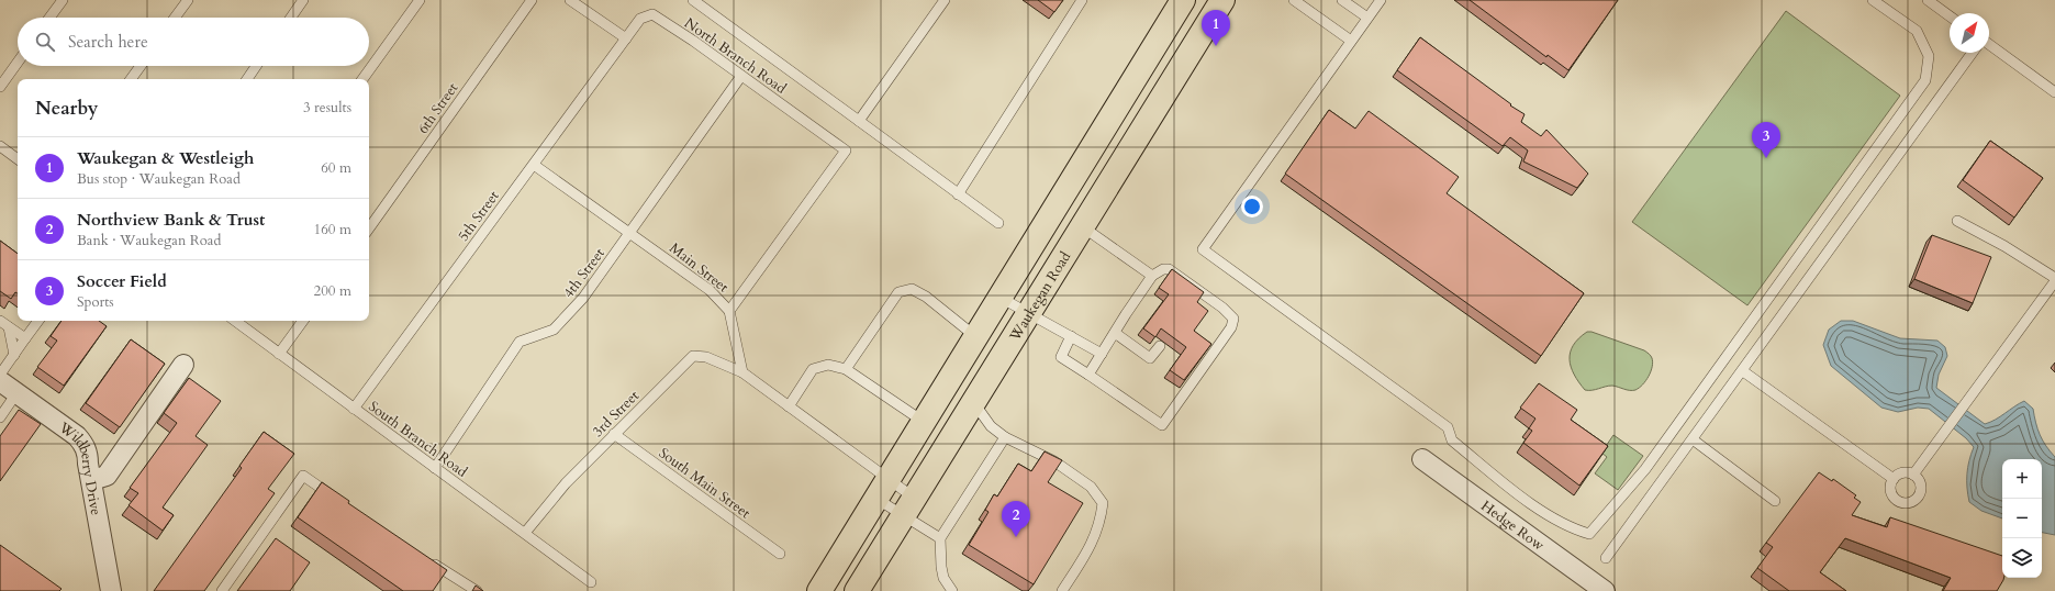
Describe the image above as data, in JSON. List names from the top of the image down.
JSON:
{
  "streets": {
    "main road": ["Waukegan Road"],
    "street": ["Wildberry Drive", "Hedge Row"],
    "lane": [
      "North Branch Road",
      "6th Street",
      "5th Street",
      "Main Street",
      "4th Street",
      "3rd Street",
      "South Branch Road",
      "South Main Street"
    ]
  },
  "crossings": [
    ["North Branch Road", "5th Street"],
    ["North Branch Road", "Main Street"],
    ["North Branch Road", "4th Street"],
    ["5th Street", "Main Street"],
    ["5th Street", "South Branch Road"],
    ["Main Street", "4th Street"],
    ["Main Street", "3rd Street"],
    ["4th Street", "South Branch Road"],
    ["3rd Street", "South Branch Road"],
    ["3rd Street", "South Main Street"]
  ],
  "north": "top right",
  "page": {
    "pins": ["1", "3", "2"],
    "search": "Search here",
    "heading": ["Nearby", "3 results"],
    "list": [
      {
        "mark": "1",
        "name": "Waukegan & Westleigh",
        "note": "Bus stop · Waukegan Road",
        "value": "60 m"
      },
      {
        "mark": "2",
        "name": "Northview Bank & Trust",
        "note": "Bank · Waukegan Road",
        "value": "160 m"
      },
      {
        "mark": "3",
        "name": "Soccer Field",
        "note": "Sports",
        "value": "200 m"
      }
    ],
    "map_buttons": ["+", "−"]
  }
}
